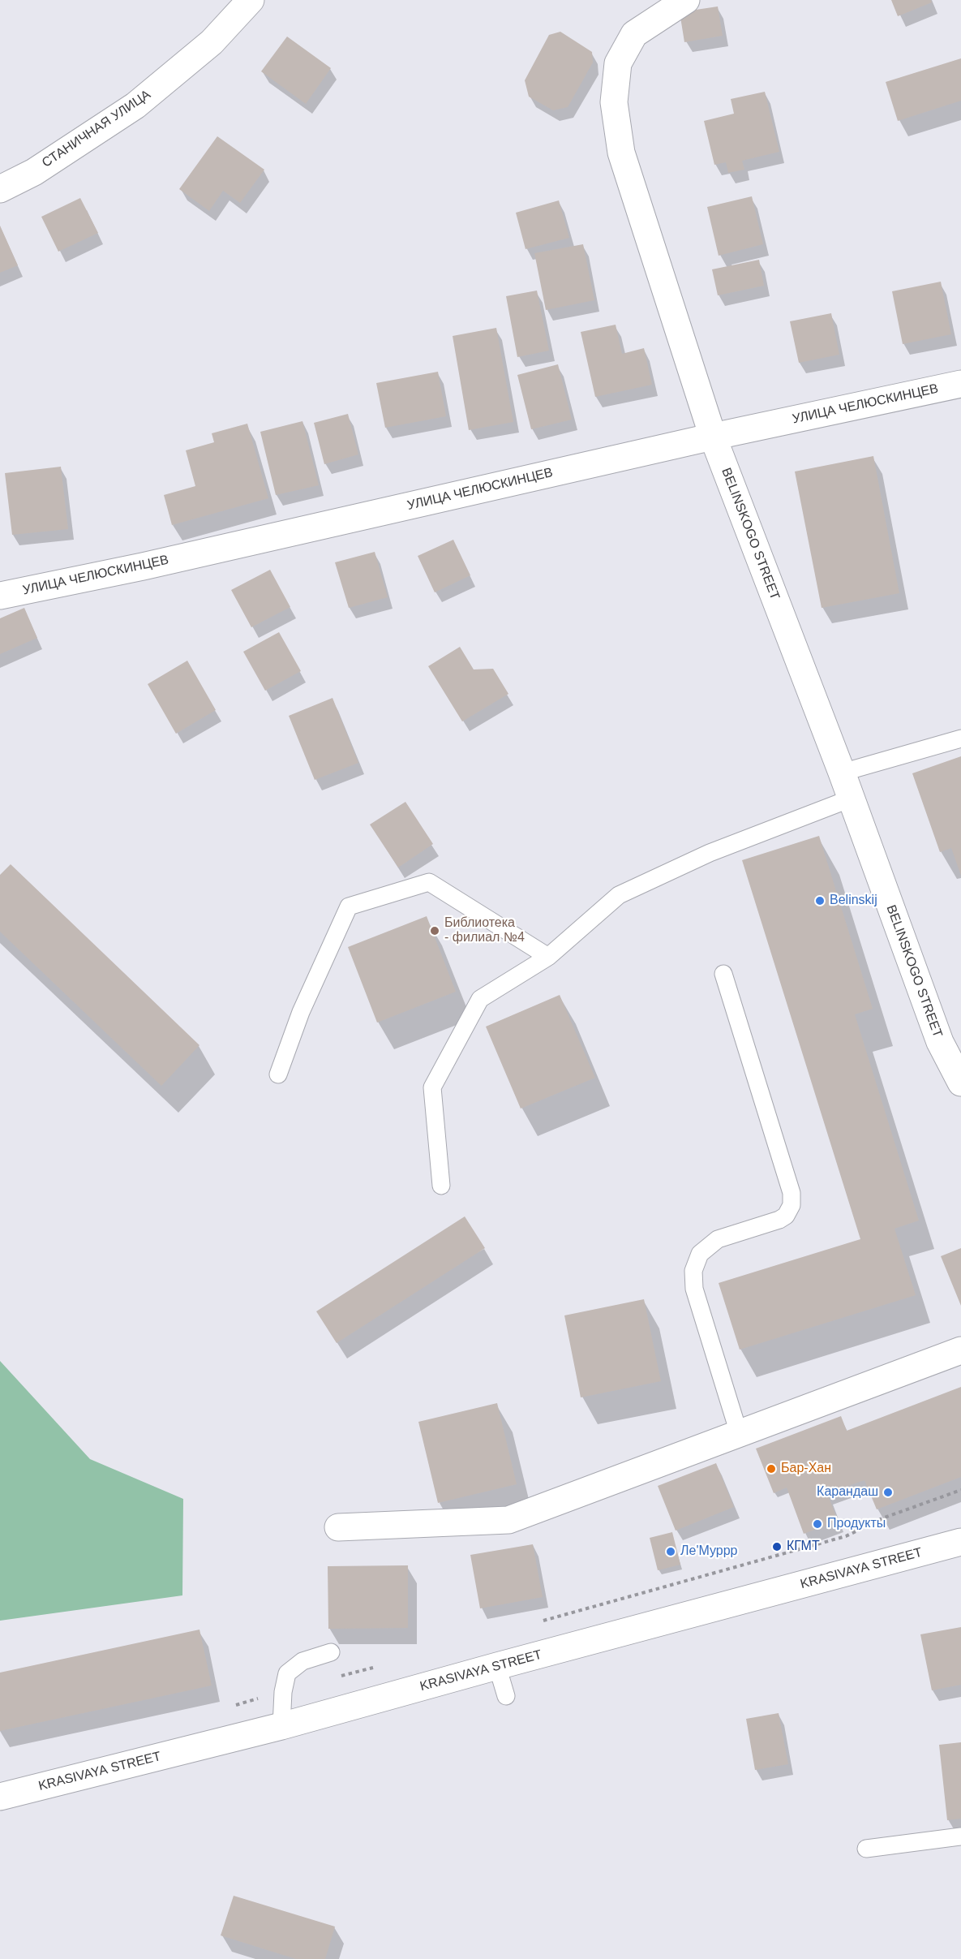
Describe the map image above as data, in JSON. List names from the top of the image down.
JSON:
{
  "streets": {
    "street": [
      "СТАНИЧНАЯ УЛИЦА",
      "УЛИЦА ЧЕЛЮСКИНЦЕВ",
      "BELINSKOGO STREET",
      "KRASIVAYA STREET"
    ]
  },
  "crossings": [
    ["УЛИЦА ЧЕЛЮСКИНЦЕВ", "BELINSKOGO STREET"]
  ],
  "places": [
    "Belinskij",
    "Библиотека - филиал №4",
    "Бар-Хан",
    "Карандаш",
    "Продукты",
    "КГМТ",
    "Ле'Муррр"
  ]
}
